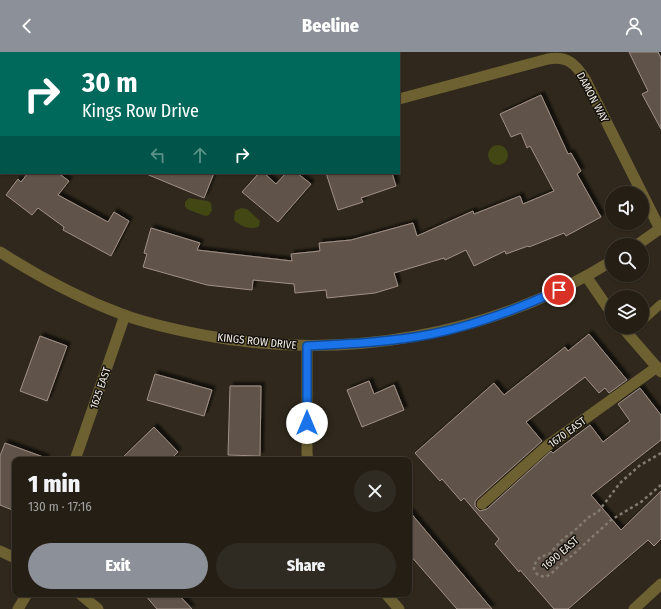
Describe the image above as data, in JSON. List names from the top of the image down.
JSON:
{
  "streets": {
    "street": [
      "DAMON WAY",
      "KINGS ROW DRIVE",
      "1625 EAST",
      "1670 EAST"
    ],
    "path": ["1690 EAST"]
  },
  "crossings": [
    ["KINGS ROW DRIVE", "1625 EAST"]
  ],
  "page": {
    "header": "Beeline",
    "turn": ["30 m", "Kings Row Drive"],
    "heading": ["1 min", "130 m · 17:16"],
    "buttons": ["Exit", "Share"]
  }
}
